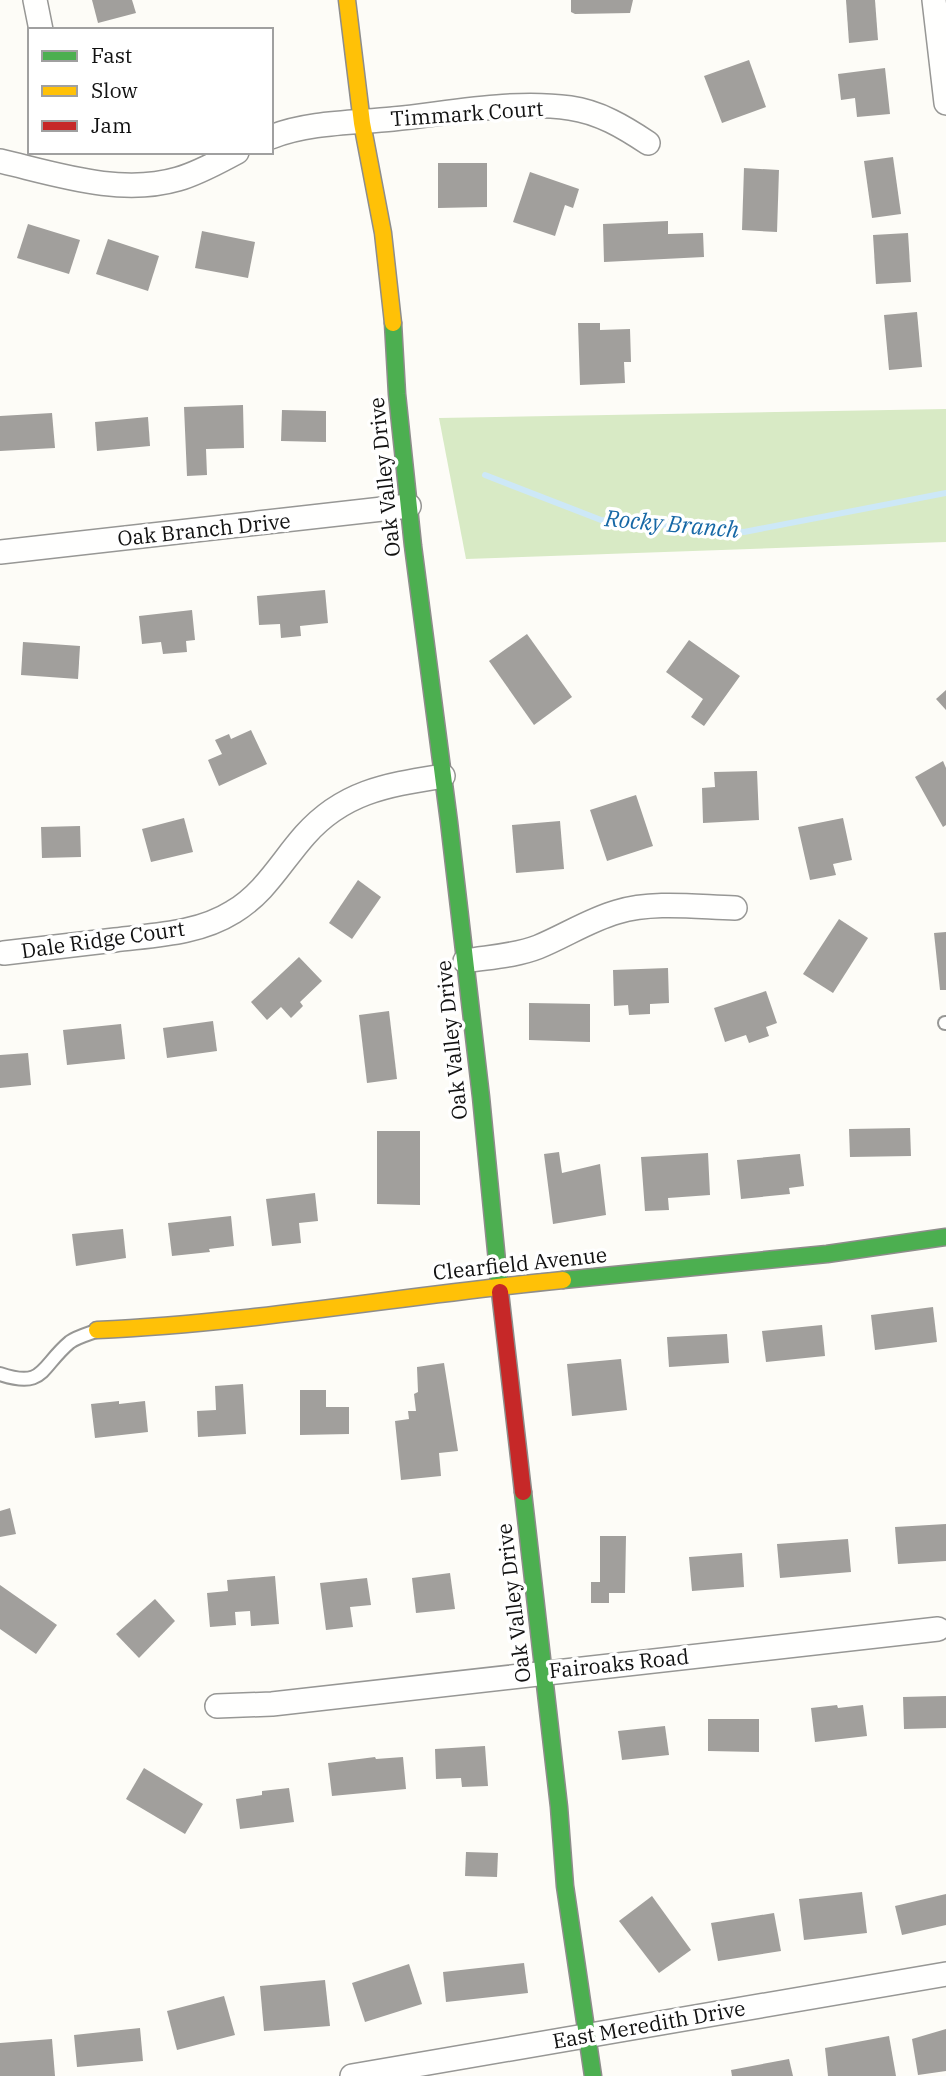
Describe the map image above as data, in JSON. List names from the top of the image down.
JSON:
{
  "streets": {
    "street": [
      "Timmark Court",
      "Oak Valley Drive",
      "Oak Branch Drive",
      "Dale Ridge Court",
      "Clearfield Avenue",
      "Fairoaks Road",
      "East Meredith Drive"
    ]
  },
  "crossings": [
    ["Timmark Court", "Oak Valley Drive"],
    ["Oak Valley Drive", "Oak Branch Drive"],
    ["Oak Valley Drive", "Dale Ridge Court"],
    ["Oak Valley Drive", "Clearfield Avenue"],
    ["Oak Valley Drive", "Fairoaks Road"],
    ["Oak Valley Drive", "East Meredith Drive"]
  ],
  "water": ["Rocky Branch"],
  "legend": ["Fast", "Slow", "Jam"]
}
